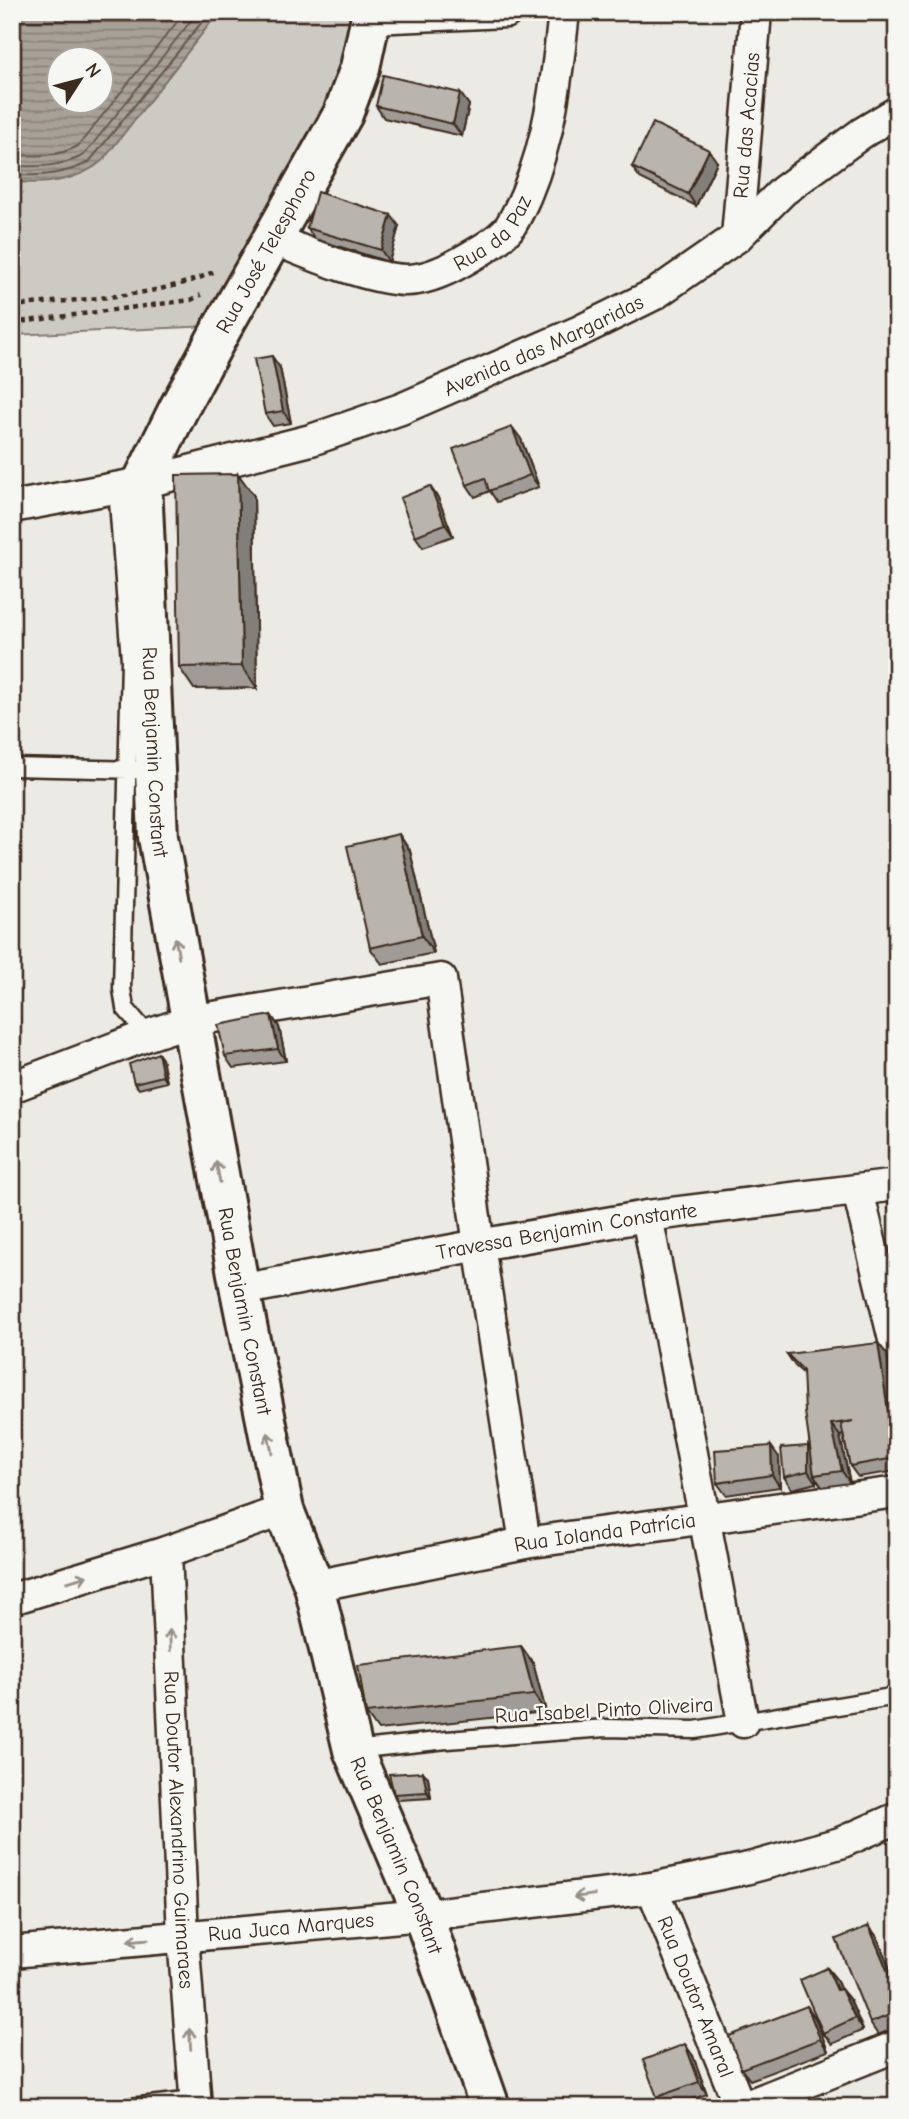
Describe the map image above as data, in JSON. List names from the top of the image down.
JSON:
{
  "streets": {
    "street": [
      "Rua das Acacias",
      "Rua da Paz",
      "Rua José Telesphoro",
      "Avenida das Margaridas",
      "Rua Benjamin Constant",
      "Travessa Benjamin Constante",
      "Rua Iolanda Patrícia",
      "Rua Doutor Alexandrino Guimaraes",
      "Rua Juca Marques",
      "Rua Doutor Amaral"
    ],
    "lane": ["Rua Isabel Pinto Oliveira"]
  },
  "crossings": [
    ["Rua das Acacias", "Avenida das Margaridas"],
    ["Rua da Paz", "Rua José Telesphoro"],
    ["Rua José Telesphoro", "Avenida das Margaridas"],
    ["Rua José Telesphoro", "Rua Benjamin Constant"],
    ["Avenida das Margaridas", "Rua Benjamin Constant"],
    ["Rua Benjamin Constant", "Travessa Benjamin Constante"],
    ["Rua Benjamin Constant", "Rua Iolanda Patrícia"],
    ["Rua Benjamin Constant", "Rua Isabel Pinto Oliveira"],
    ["Rua Benjamin Constant", "Rua Juca Marques"],
    ["Rua Doutor Alexandrino Guimaraes", "Rua Juca Marques"],
    ["Rua Juca Marques", "Rua Doutor Amaral"]
  ],
  "one_way": ["Rua Benjamin Constant", "Rua Doutor Alexandrino Guimaraes", "Rua Juca Marques"],
  "north": "top right"
}
